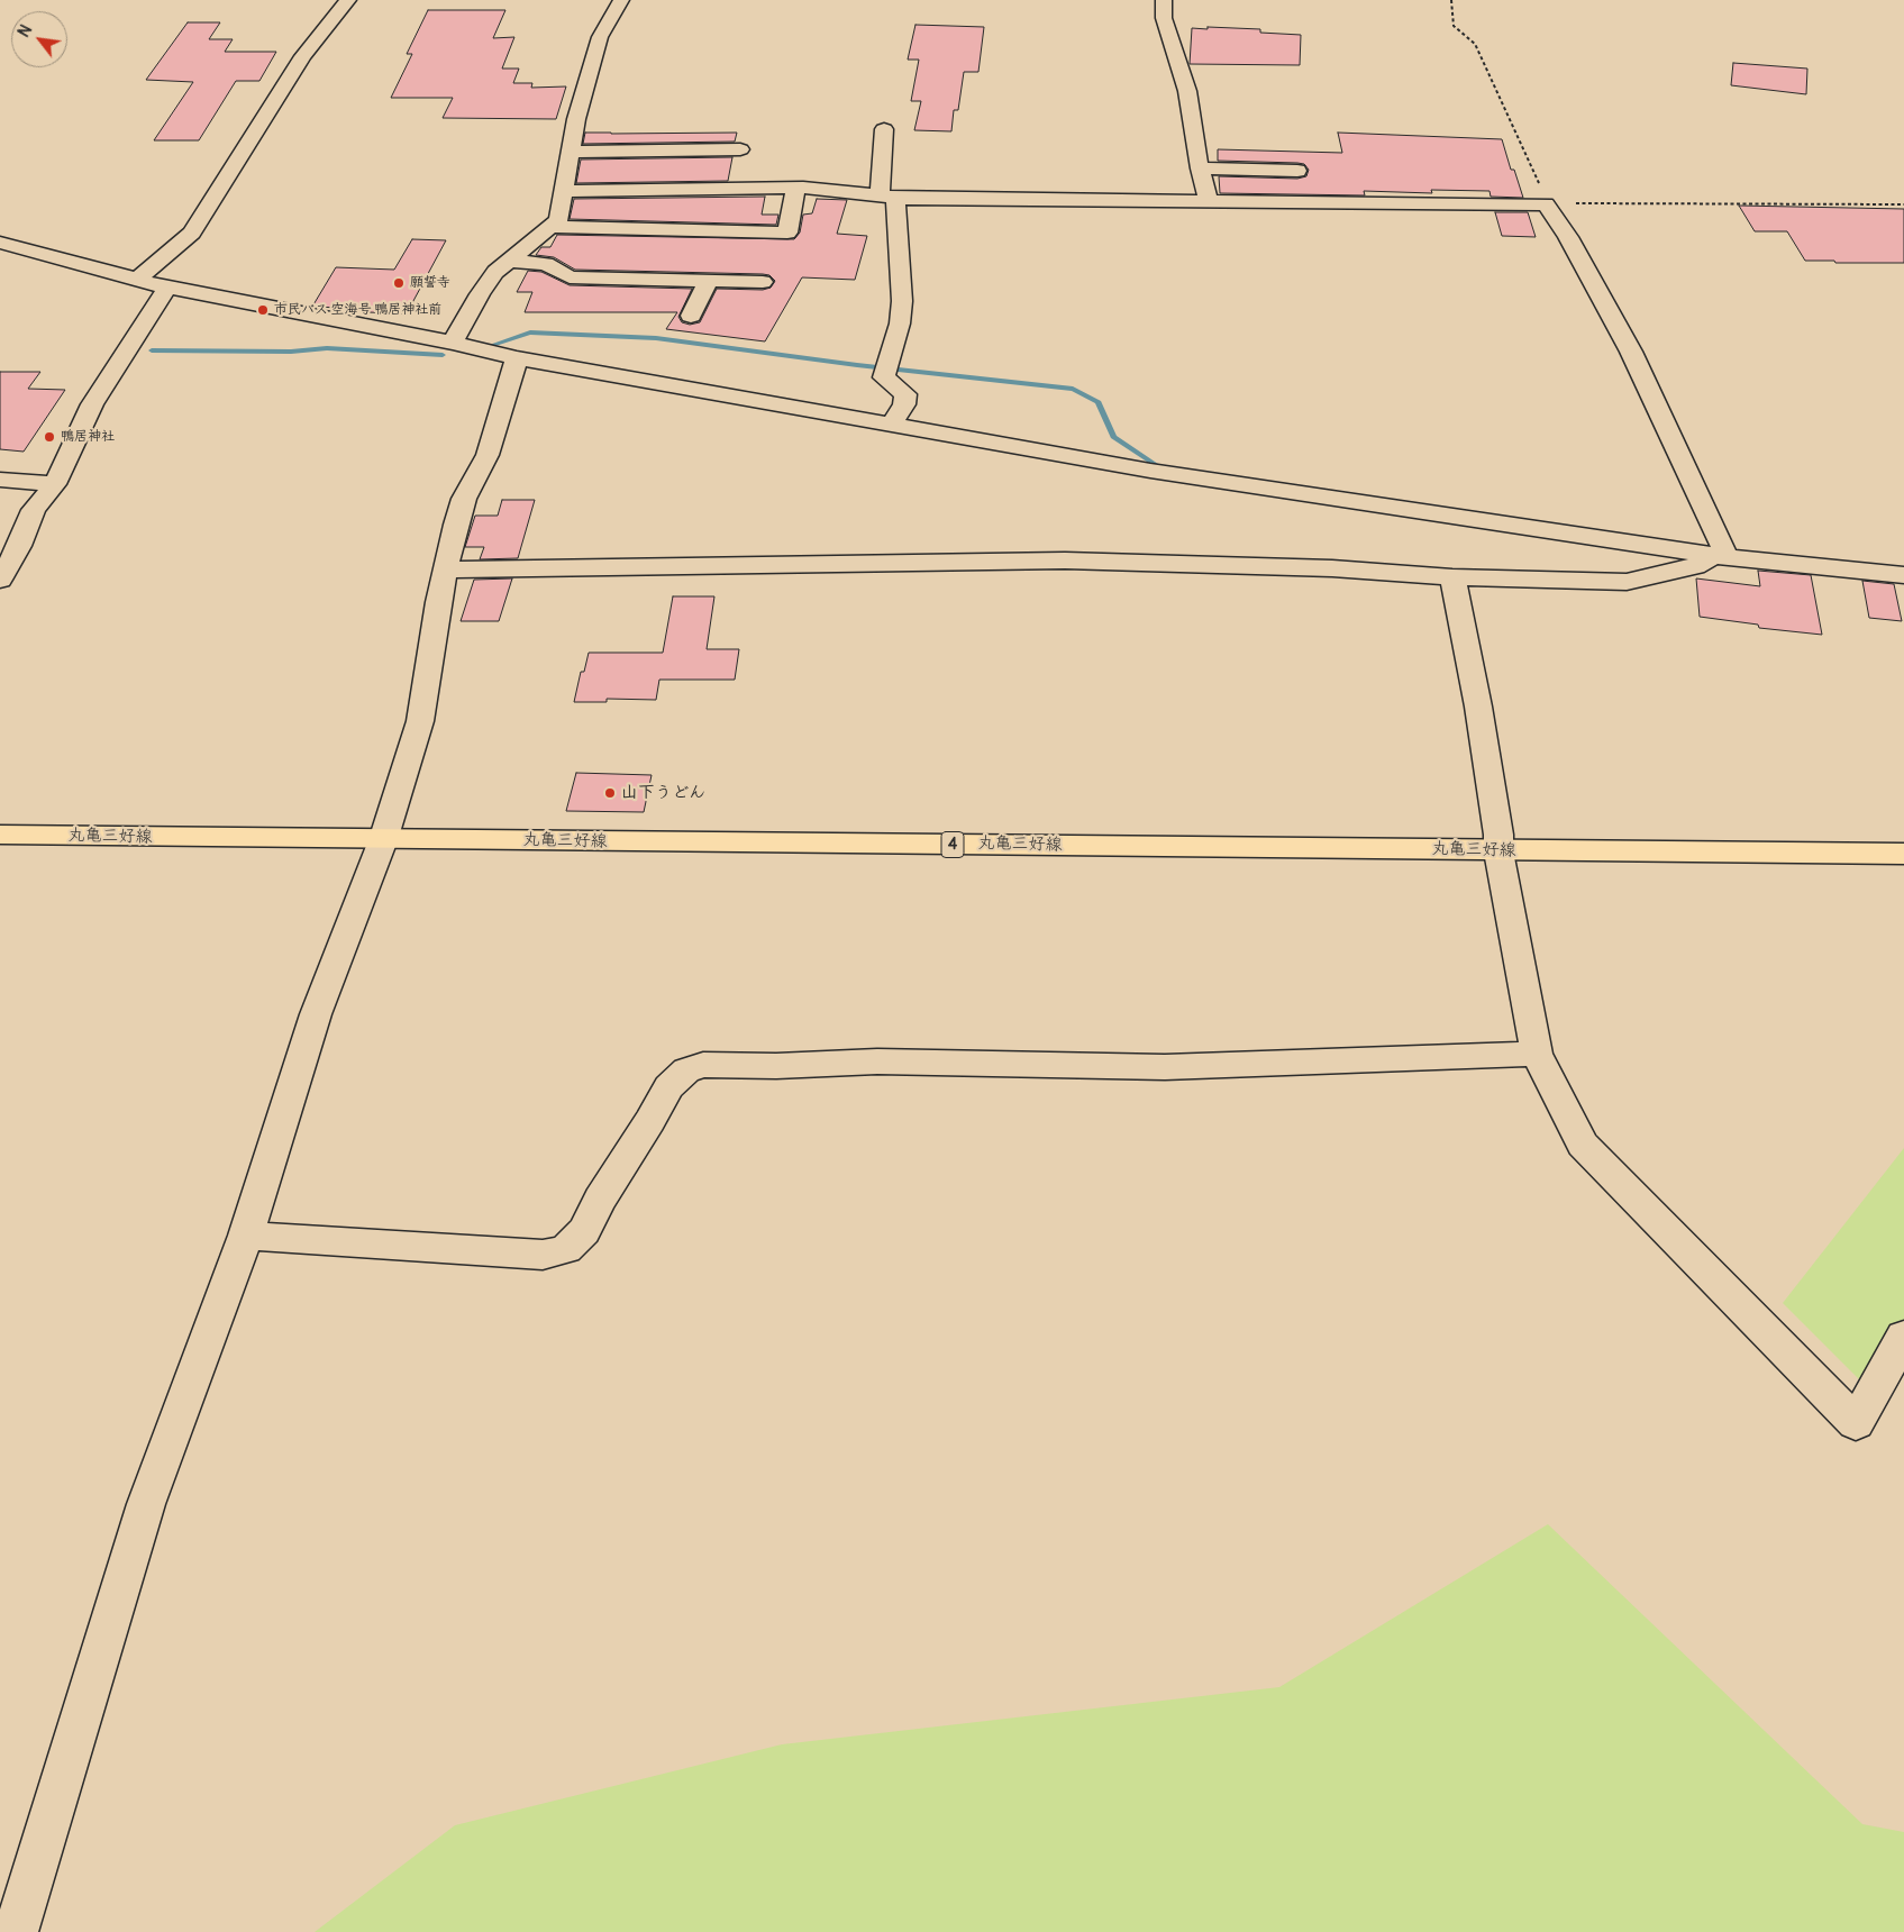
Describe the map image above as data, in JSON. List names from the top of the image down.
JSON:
{
  "streets": {
    "main road": ["丸亀三好線", "4"]
  },
  "places": [
    "願誓寺",
    "市民バス 空海号 鴨居神社前",
    "鴨居神社",
    "山下うどん"
  ],
  "north": "top left"
}
